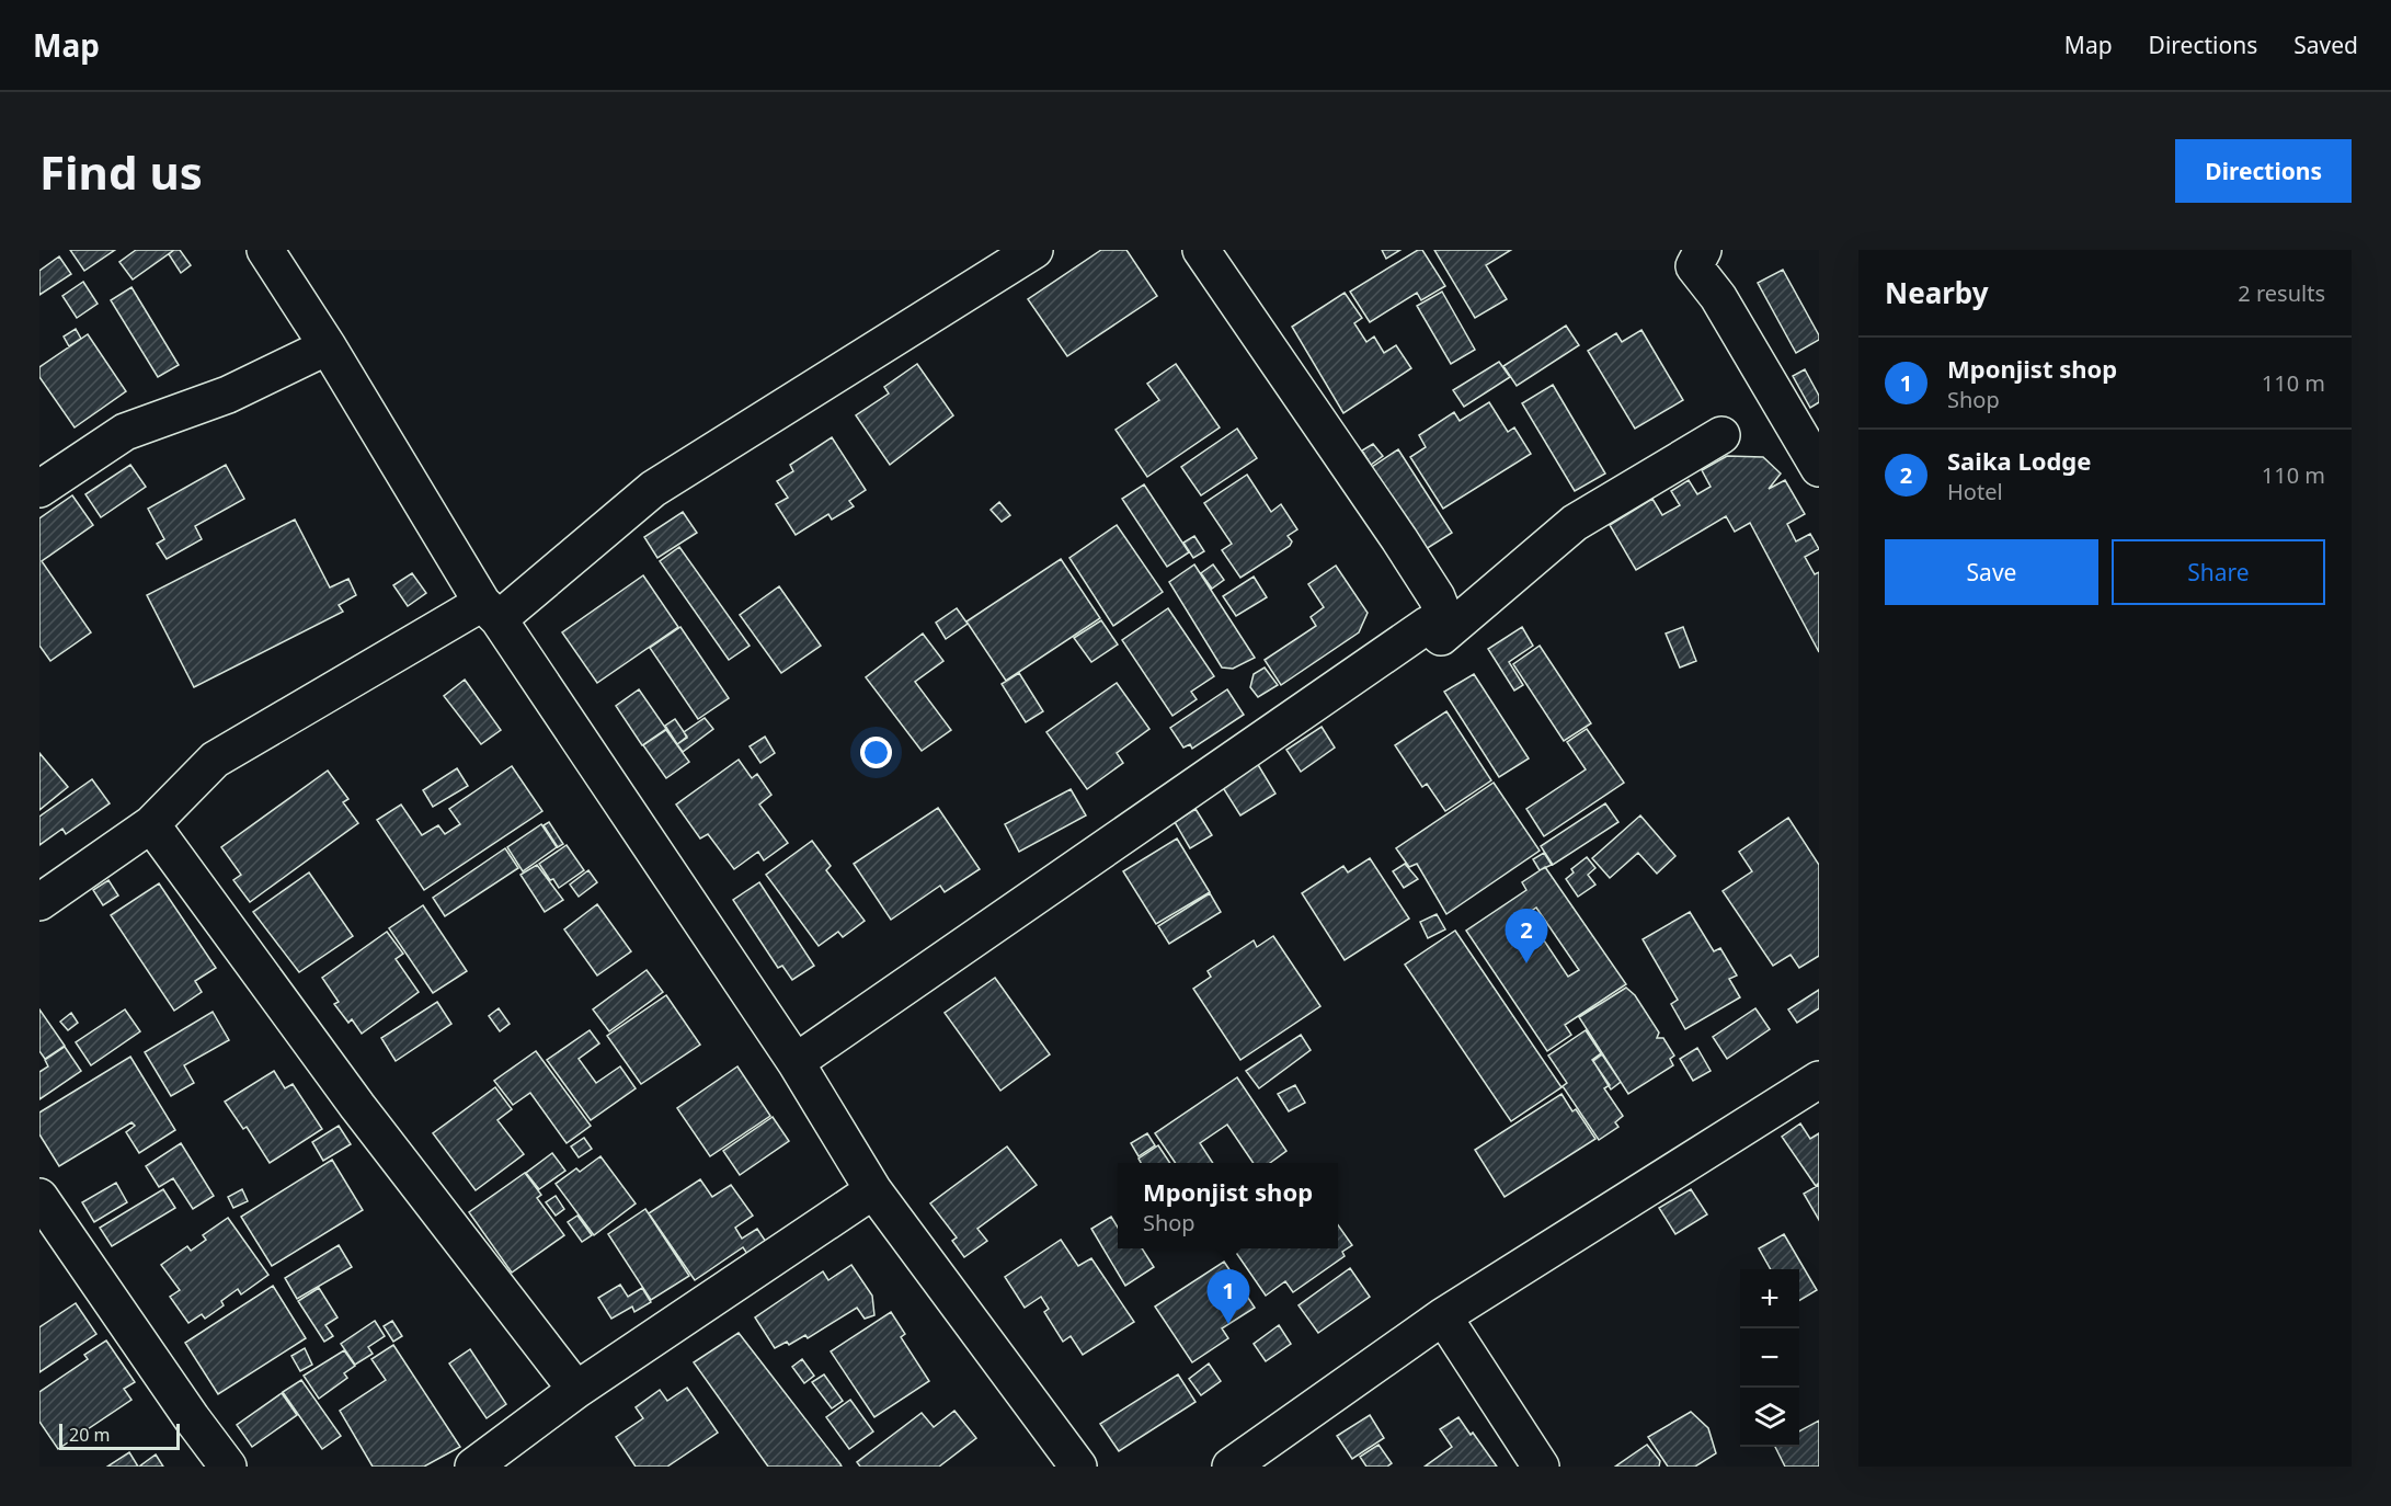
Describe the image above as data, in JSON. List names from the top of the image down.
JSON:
{
  "scale_bar": "20 m",
  "page": {
    "header": "Map",
    "nav": ["Map", "Directions", "Saved"],
    "buttons": [
      "Directions",
      ["Save", "Share"]
    ],
    "title": "Find us",
    "heading": ["Nearby", "2 results"],
    "list": [
      {
        "mark": "1",
        "name": "Mponjist shop",
        "note": "Shop",
        "value": "110 m"
      },
      {
        "mark": "2",
        "name": "Saika Lodge",
        "note": "Hotel",
        "value": "110 m"
      }
    ],
    "pins": ["2", "1"],
    "popup": ["Mponjist shop", "Shop"],
    "map_buttons": ["+", "−"],
    "scale": "20 m"
  }
}
